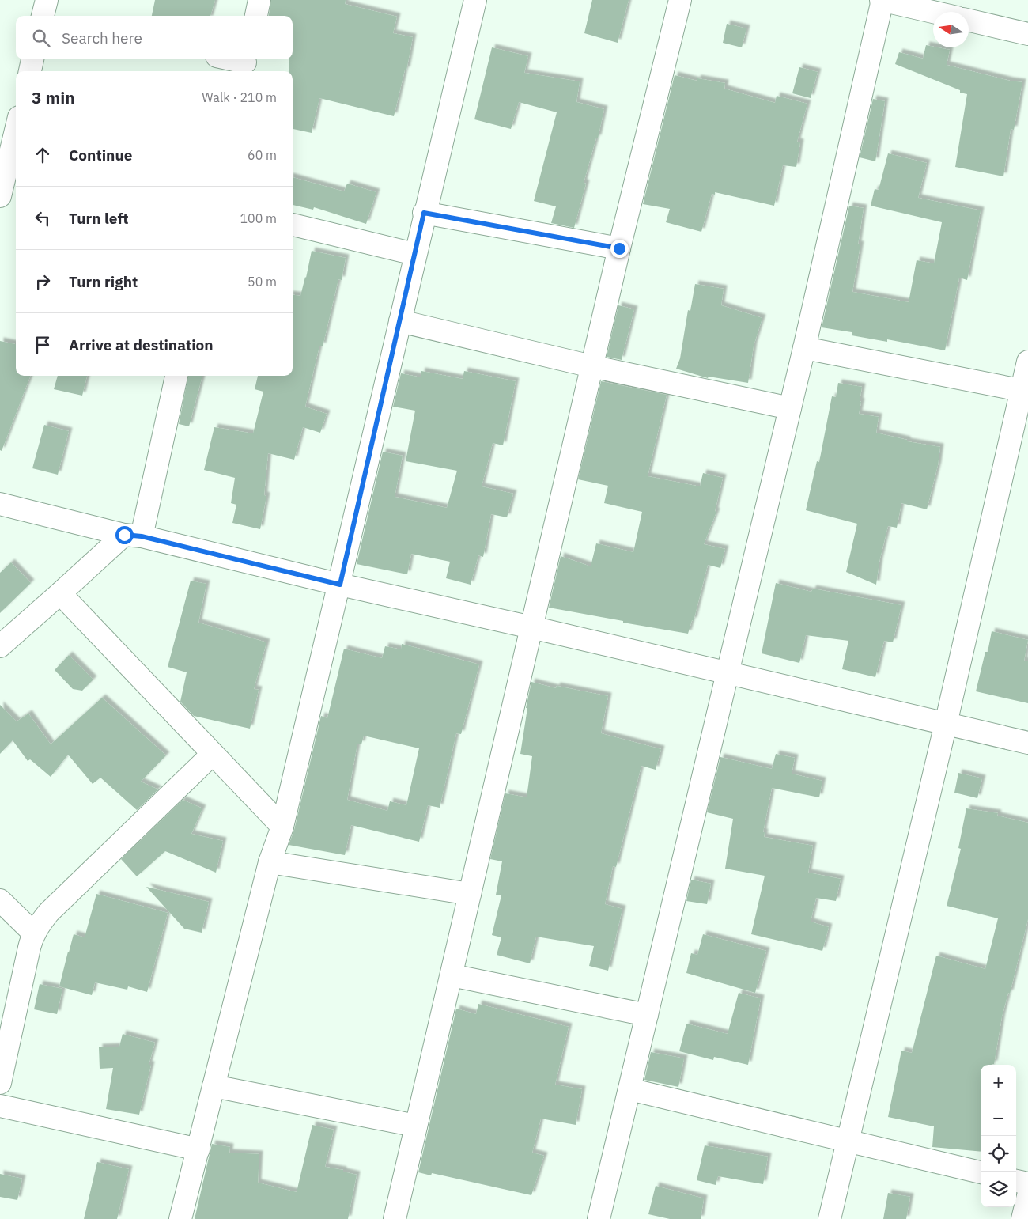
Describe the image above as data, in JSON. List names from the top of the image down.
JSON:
{
  "north": "left",
  "page": {
    "search": "Search here",
    "heading": ["3 min", "Walk · 210 m"],
    "list": [
      ["Continue", "60 m"],
      ["Turn left", "100 m"],
      ["Turn right", "50 m"],
      "Arrive at destination"
    ],
    "map_buttons": ["+", "−"]
  }
}
